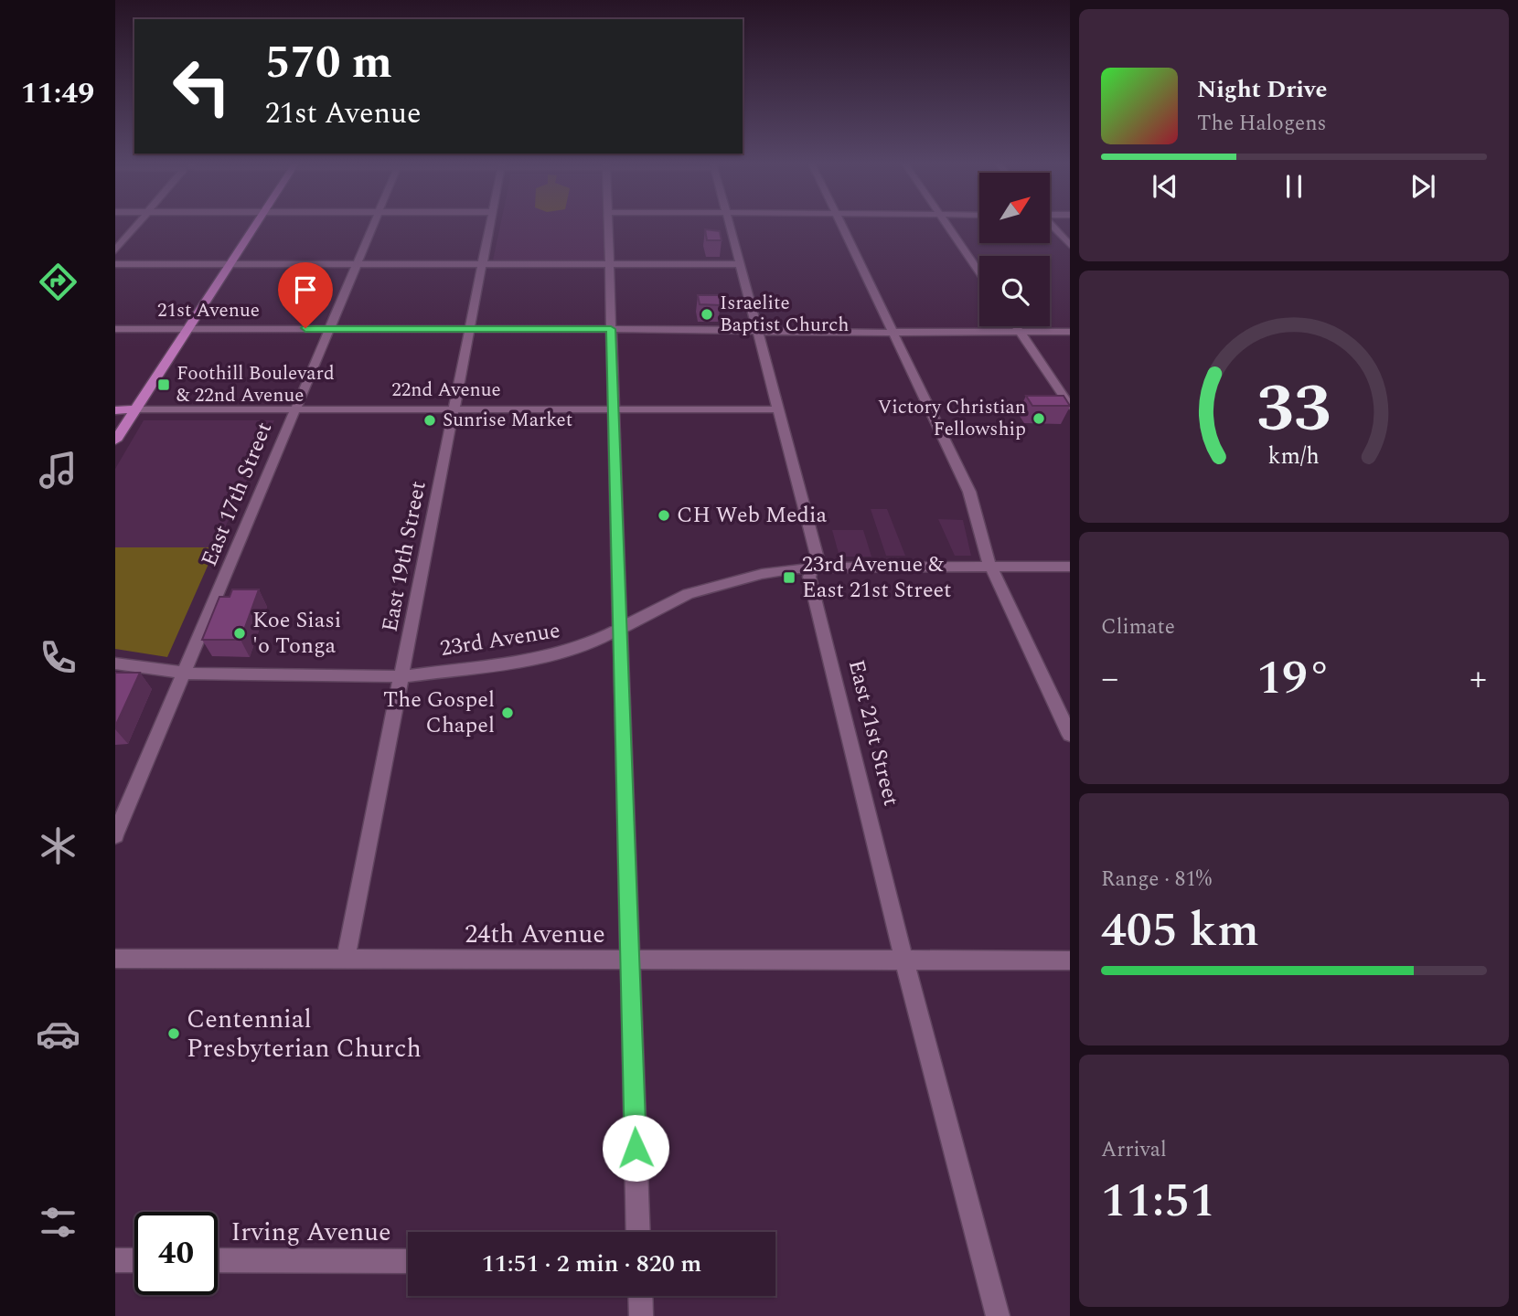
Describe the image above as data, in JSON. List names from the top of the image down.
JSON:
{
  "streets": {
    "main road": ["22nd Avenue"],
    "street": [
      "21st Avenue",
      "East 17th Street",
      "East 19th Street",
      "23rd Avenue",
      "East 21st Street",
      "24th Avenue",
      "Irving Avenue"
    ]
  },
  "crossings": [
    ["21st Avenue", "East 17th Street"],
    ["21st Avenue", "East 19th Street"],
    ["21st Avenue", "East 21st Street"],
    ["22nd Avenue", "East 17th Street"],
    ["22nd Avenue", "East 19th Street"],
    ["22nd Avenue", "East 21st Street"],
    ["East 17th Street", "23rd Avenue"],
    ["East 19th Street", "23rd Avenue"],
    ["East 19th Street", "24th Avenue"],
    ["23rd Avenue", "East 21st Street"],
    ["East 21st Street", "24th Avenue"]
  ],
  "places": {
    "other": [
      "Israelite Baptist Church",
      "Victory Christian Fellowship",
      "Sunrise Market",
      "CH Web Media",
      "Koe Siasi 'o Tonga",
      "The Gospel Chapel",
      "Centennial Presbyterian Church"
    ],
    "transit": ["Foothill Boulevard & 22nd Avenue", "23rd Avenue & East 21st Street"]
  },
  "north": "top right",
  "page": {
    "tabs": "11:49",
    "turn": ["570 m", "21st Avenue"],
    "song": ["Night Drive", "The Halogens"],
    "tile": [
      "Climate",
      ["Range · 81%", "405 km"],
      ["Arrival", "11:51"]
    ],
    "heat": ["−", "19°", "+"],
    "limit": "40",
    "trip": "11:51 · 2 min · 820 m",
    "gauge": ["33", "km/h"]
  }
}
